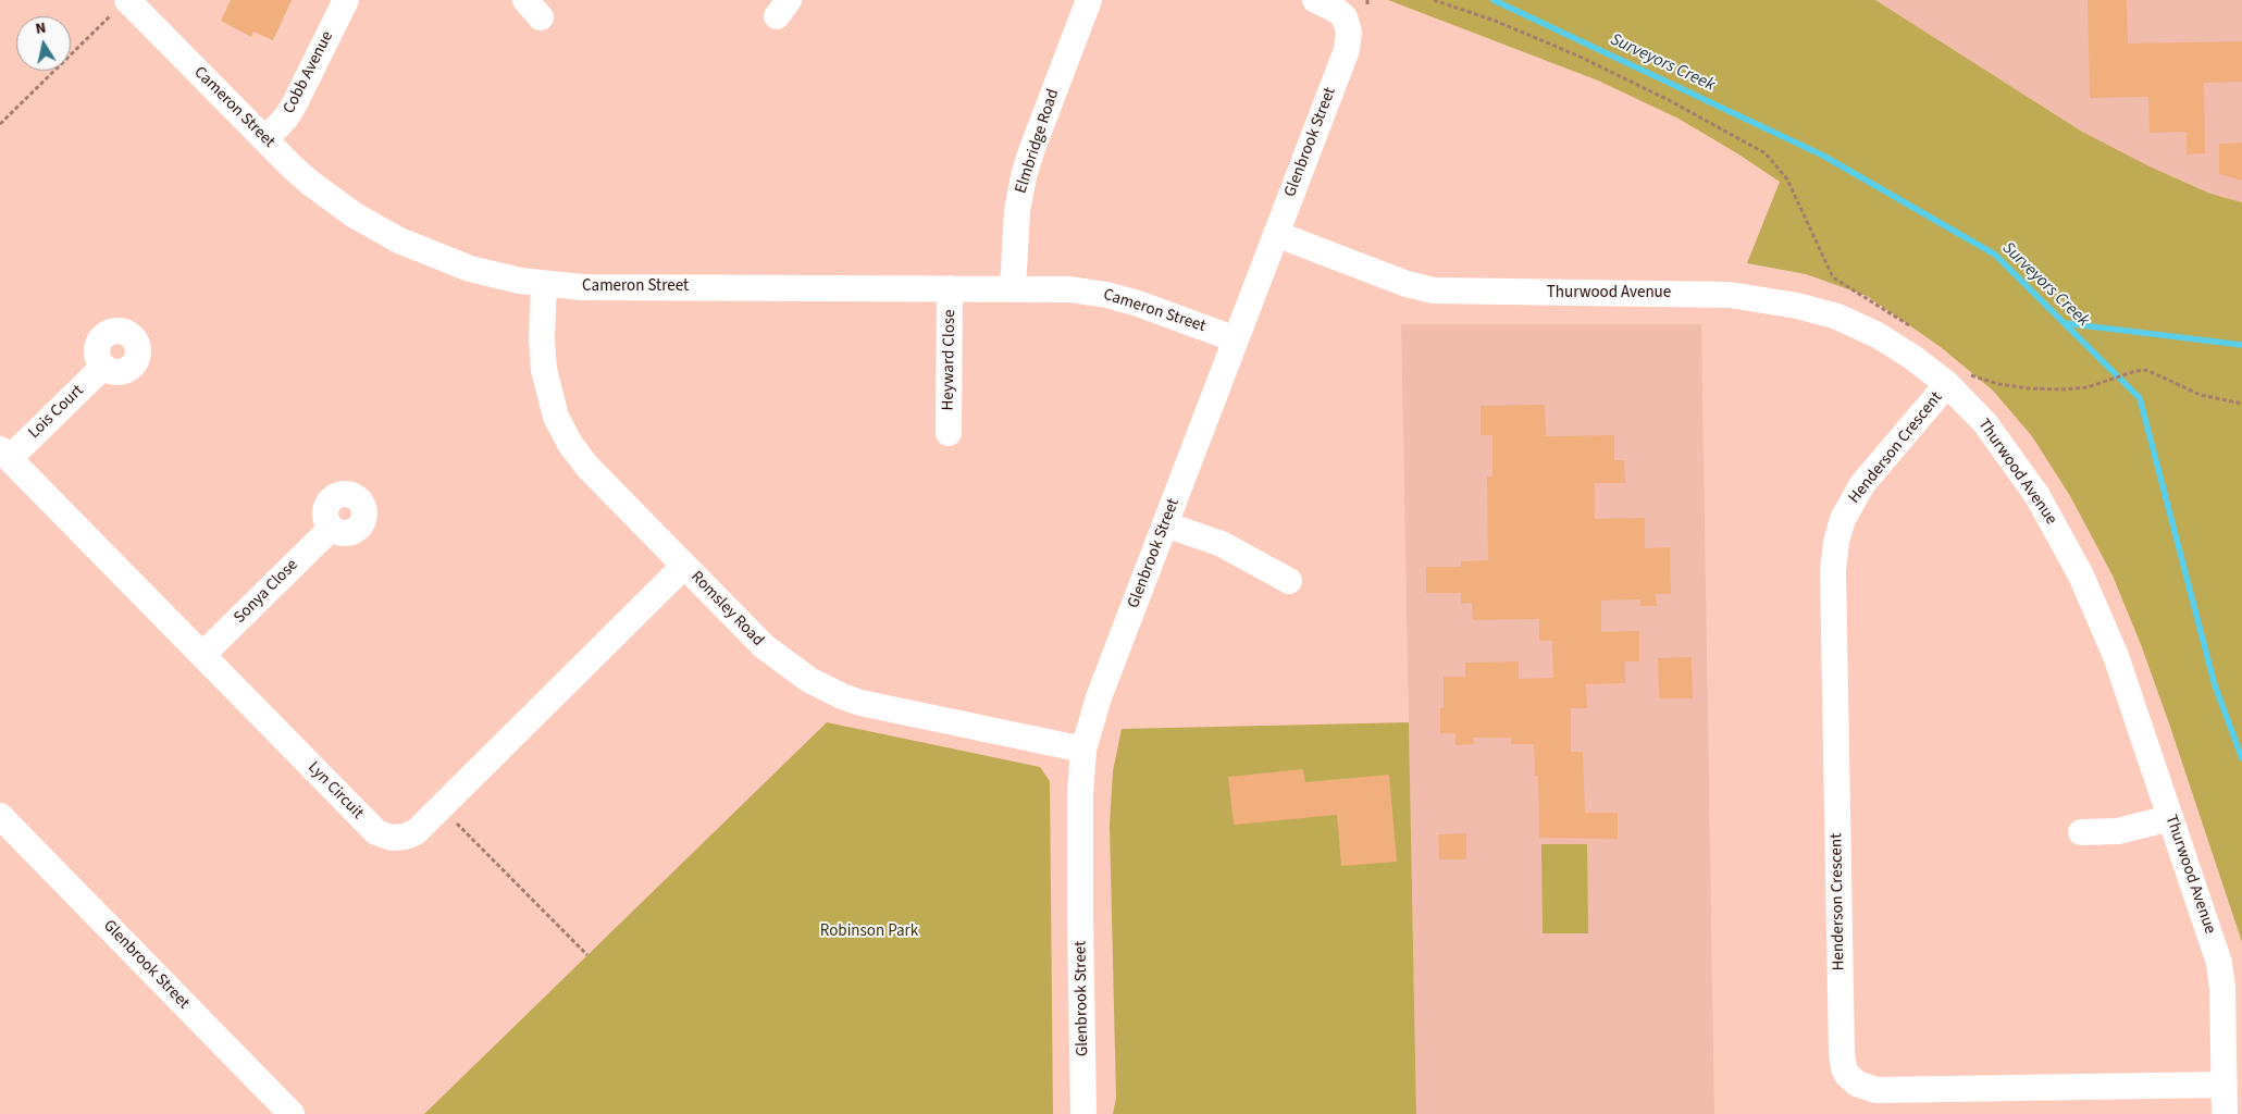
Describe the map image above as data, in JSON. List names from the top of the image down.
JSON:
{
  "streets": {
    "street": [
      "Cobb Avenue",
      "Cameron Street",
      "Elmbridge Road",
      "Glenbrook Street",
      "Thurwood Avenue",
      "Heyward Close",
      "Lois Court",
      "Henderson Crescent",
      "Sonya Close",
      "Romsley Road",
      "Lyn Circuit"
    ]
  },
  "crossings": [
    ["Cobb Avenue", "Cameron Street"],
    ["Cameron Street", "Elmbridge Road"],
    ["Cameron Street", "Glenbrook Street"],
    ["Cameron Street", "Heyward Close"],
    ["Cameron Street", "Romsley Road"],
    ["Glenbrook Street", "Thurwood Avenue"],
    ["Glenbrook Street", "Romsley Road"],
    ["Thurwood Avenue", "Henderson Crescent"],
    ["Lois Court", "Lyn Circuit"],
    ["Sonya Close", "Lyn Circuit"],
    ["Romsley Road", "Lyn Circuit"]
  ],
  "water": ["Surveyors Creek"],
  "parks": ["Robinson Park"],
  "north": "top"
}
